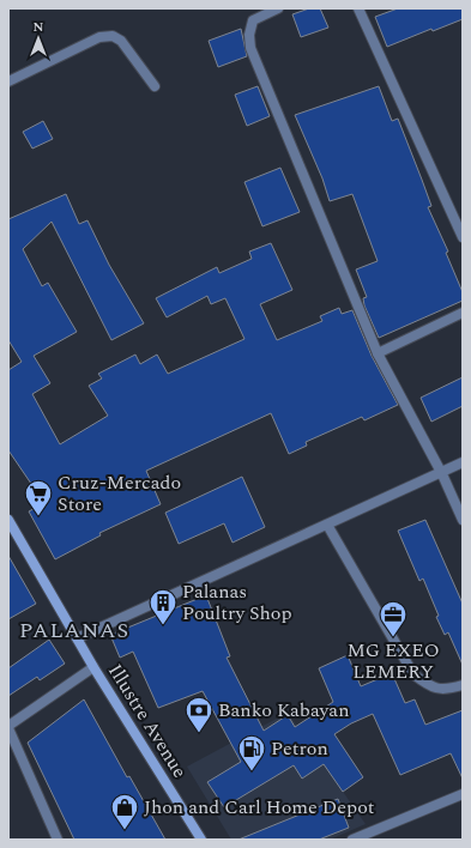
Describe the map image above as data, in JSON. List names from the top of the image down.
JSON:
{
  "streets": {
    "main road": ["Illustre Avenue"]
  },
  "districts": ["PALANAS"],
  "places": {
    "supermarket": ["Cruz-Mercado Store"],
    "building": ["Palanas Poultry Shop"],
    "office": ["MG EXEO LEMERY"],
    "bank": ["Banko Kabayan"],
    "fuel station": ["Petron"],
    "shop": ["Jhon and Carl Home Depot"]
  },
  "north": "top"
}
